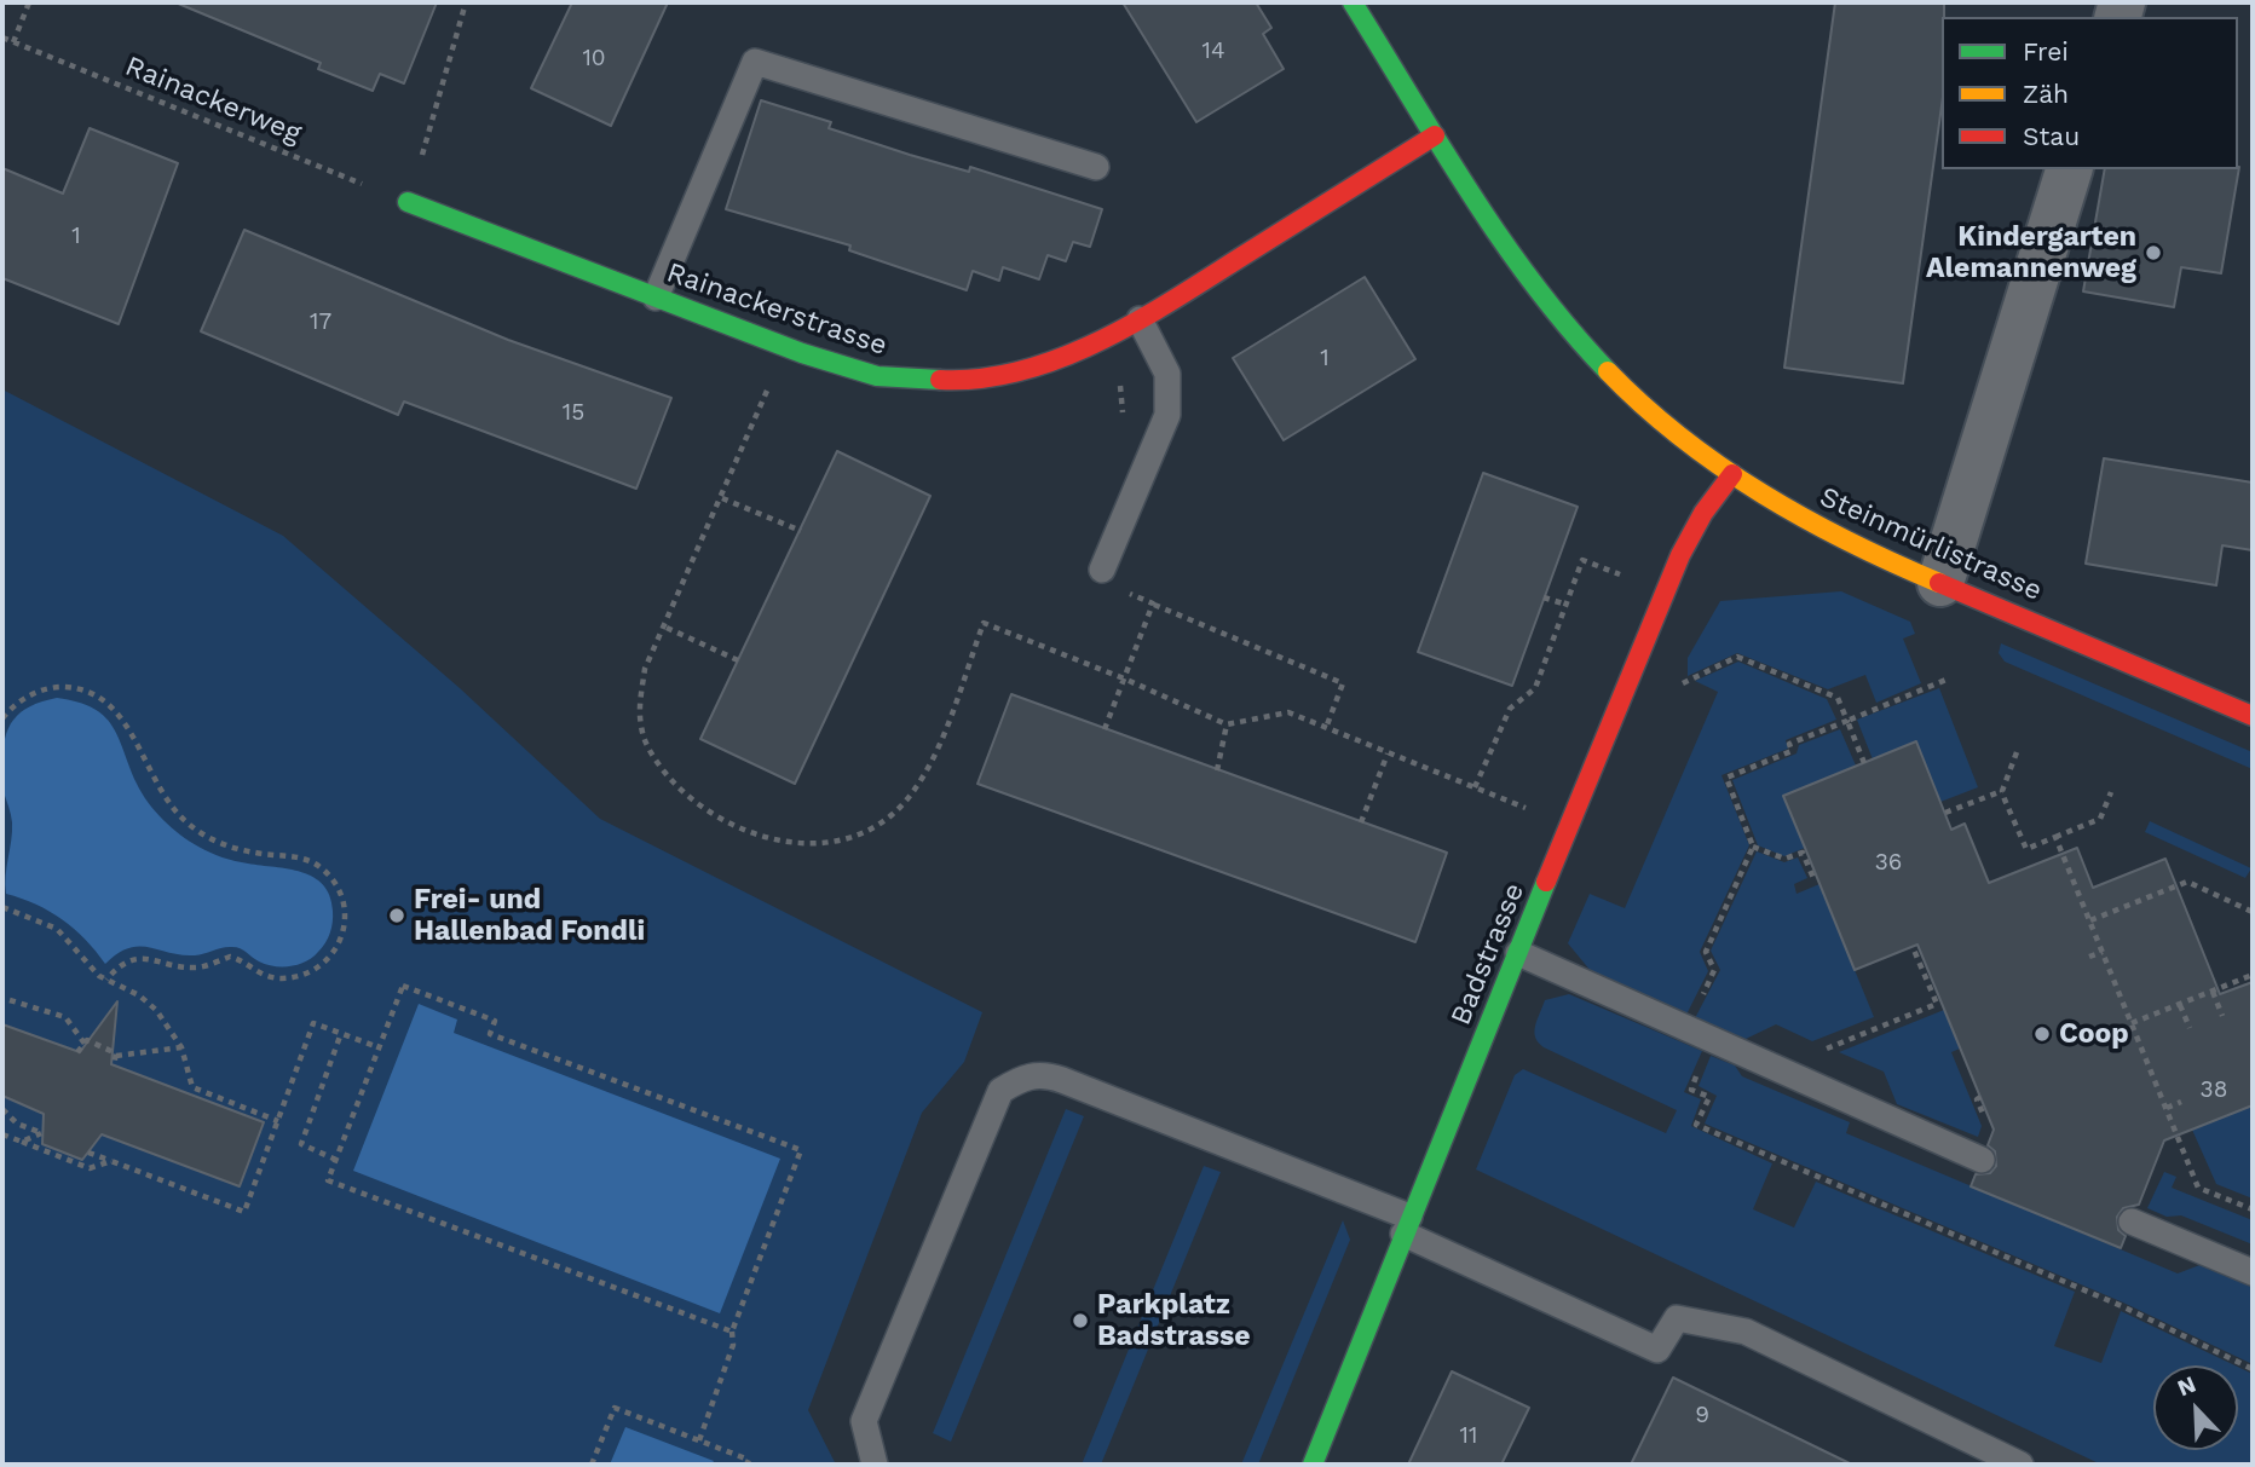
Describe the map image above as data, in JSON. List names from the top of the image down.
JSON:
{
  "streets": {
    "street": ["Rainackerstrasse", "Steinmürlistrasse", "Badstrasse"],
    "path": ["Rainackerweg"]
  },
  "crossings": [
    ["Rainackerweg", "Rainackerstrasse"],
    ["Rainackerstrasse", "Steinmürlistrasse"],
    ["Steinmürlistrasse", "Badstrasse"]
  ],
  "places": [
    "Kindergarten Alemannenweg",
    "Frei- und Hallenbad Fondli",
    "Coop",
    "Parkplatz Badstrasse"
  ],
  "house_numbers": [
    "14",
    "10",
    "1",
    "17",
    "1",
    "15",
    "36",
    "38",
    "9",
    "11"
  ],
  "legend": ["Frei", "Zäh", "Stau"],
  "north": "top left"
}
